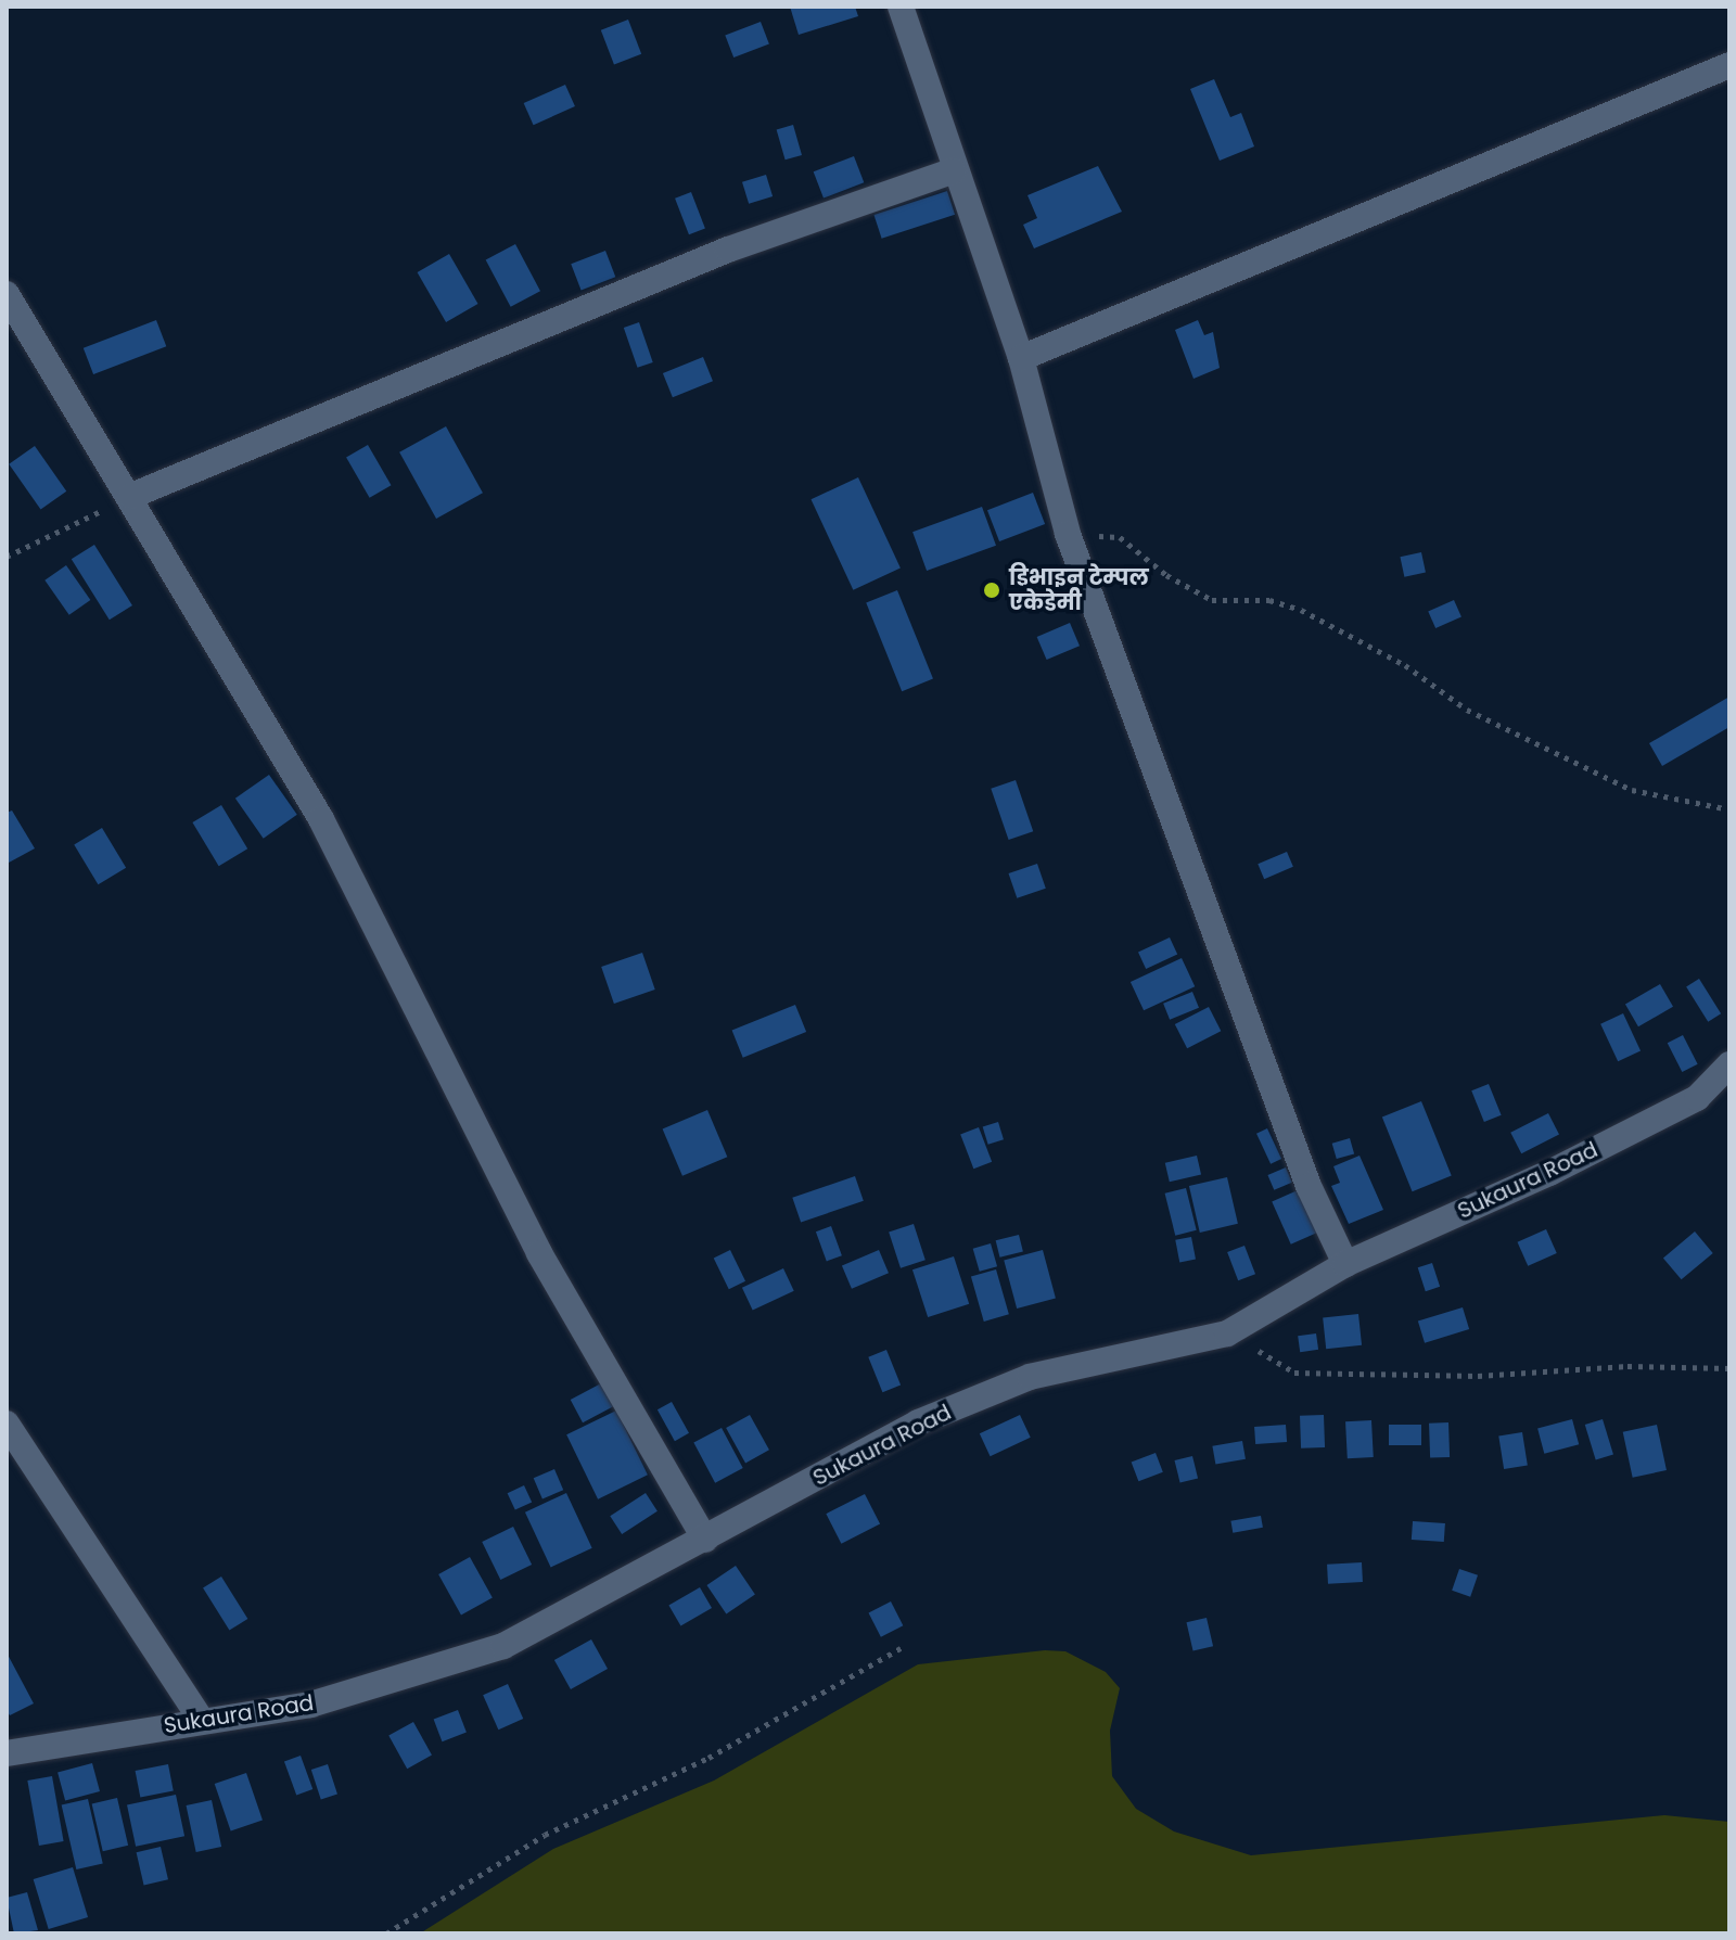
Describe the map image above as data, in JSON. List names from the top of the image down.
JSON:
{
  "streets": {
    "street": ["Sukaura Road"]
  },
  "places": ["डिभाइन टेम्पल एकेडेमी"]
}
